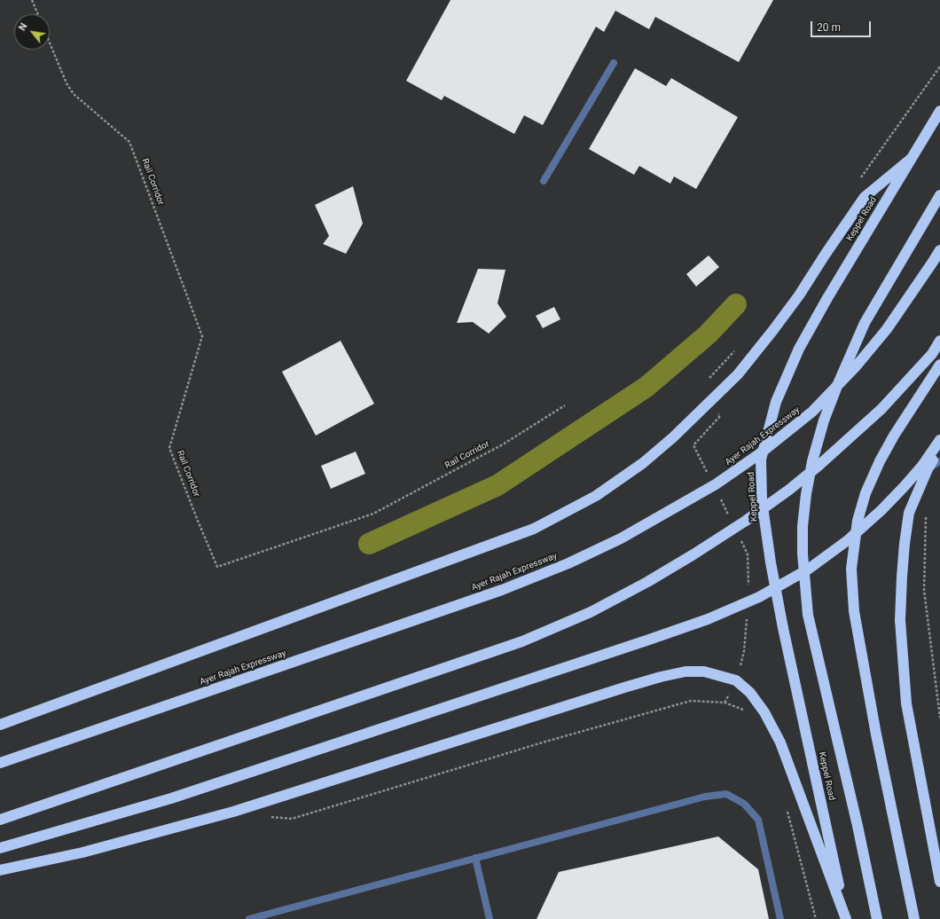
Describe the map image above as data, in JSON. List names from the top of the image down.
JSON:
{
  "streets": {
    "highway": ["Keppel Road", "Ayer Rajah Expressway"],
    "path": ["Rail Corridor"]
  },
  "scale_bar": "20 m",
  "north": "top left"
}
